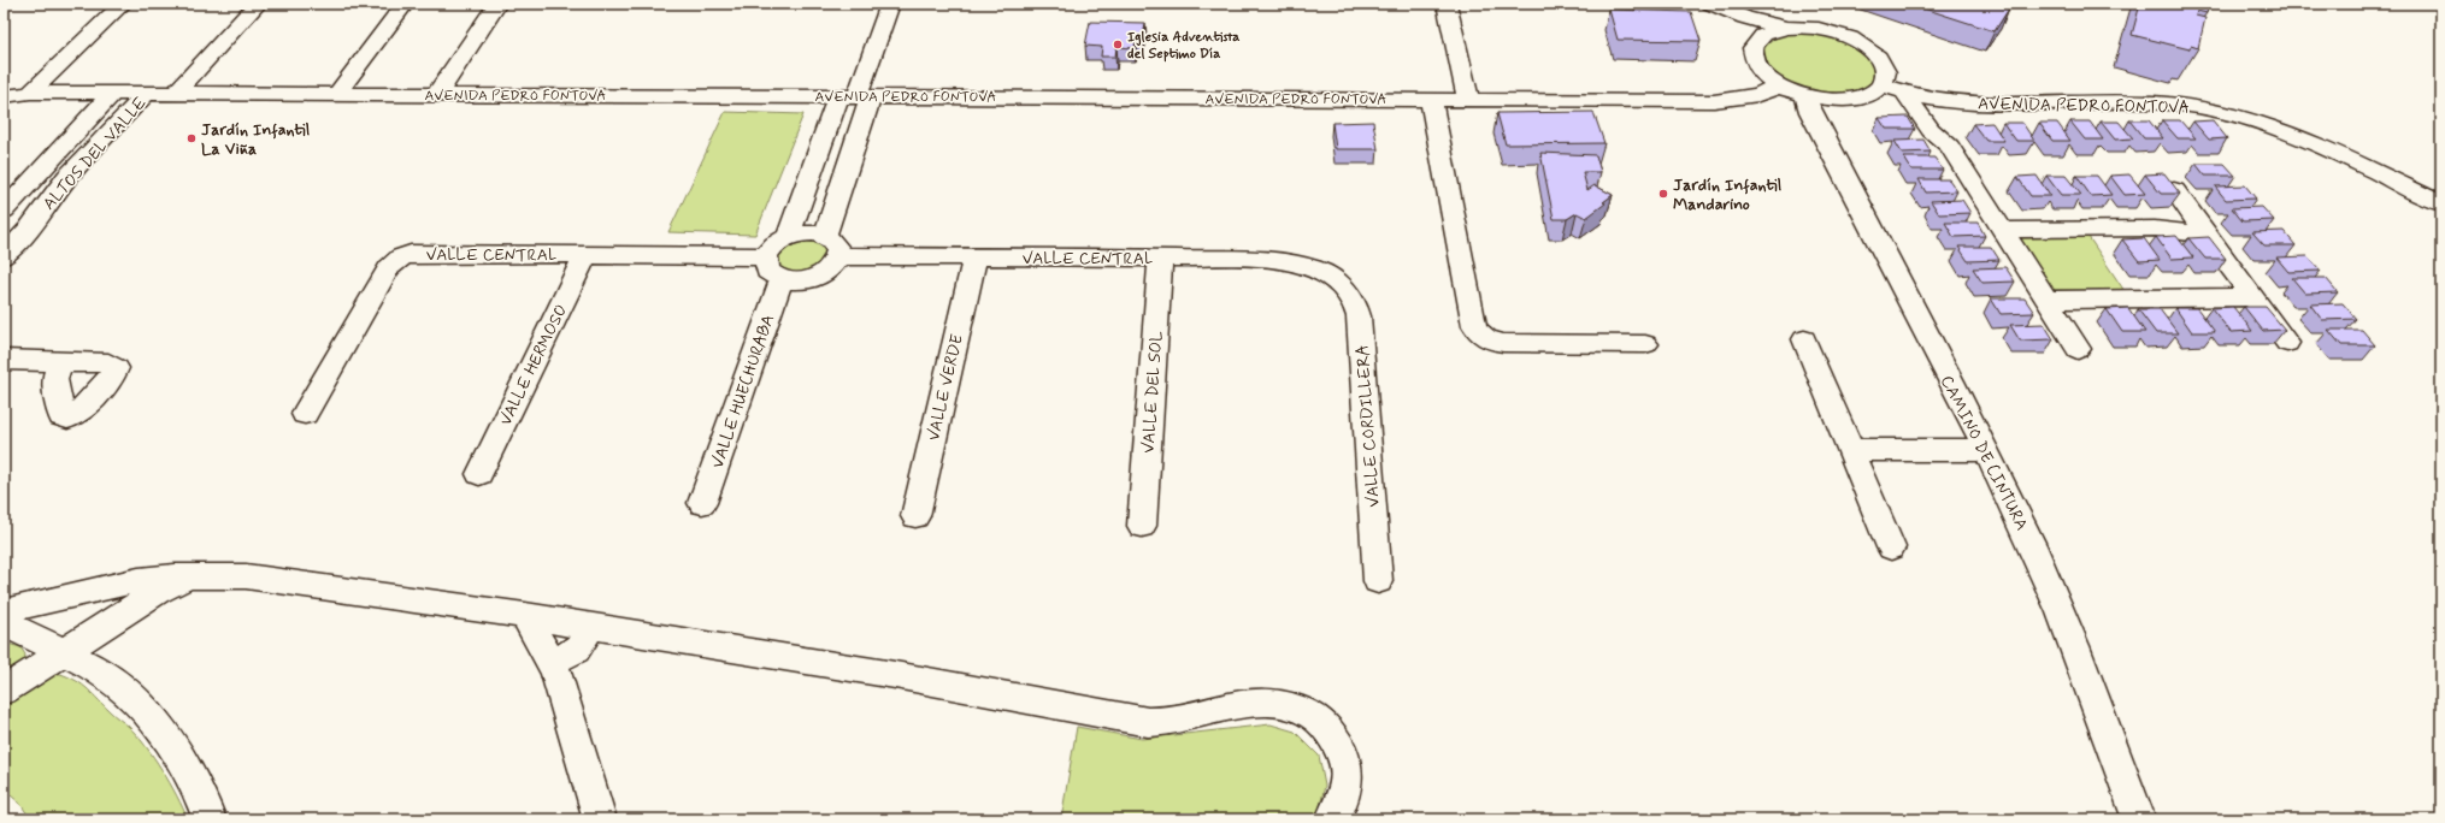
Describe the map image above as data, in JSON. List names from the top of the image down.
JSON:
{
  "streets": {
    "street": [
      "AVENIDA PEDRO FONTOVA",
      "ALTOS DEL VALLE",
      "VALLE CENTRAL",
      "VALLE HERMOSO",
      "VALLE VERDE",
      "VALLE HUECHURABA",
      "VALLE DEL SOL",
      "VALLE CORDILLERA",
      "CAMINO DE CINTURA"
    ]
  },
  "crossings": [
    ["AVENIDA PEDRO FONTOVA", "ALTOS DEL VALLE"],
    ["AVENIDA PEDRO FONTOVA", "CAMINO DE CINTURA"],
    ["VALLE CENTRAL", "VALLE HERMOSO"],
    ["VALLE CENTRAL", "VALLE VERDE"],
    ["VALLE CENTRAL", "VALLE HUECHURABA"],
    ["VALLE CENTRAL", "VALLE DEL SOL"],
    ["VALLE CENTRAL", "VALLE CORDILLERA"]
  ],
  "places": ["Iglesia Adventista del Septimo Día", "Jardín Infantil La Viña", "Jardín Infantil Mandarino"]
}
